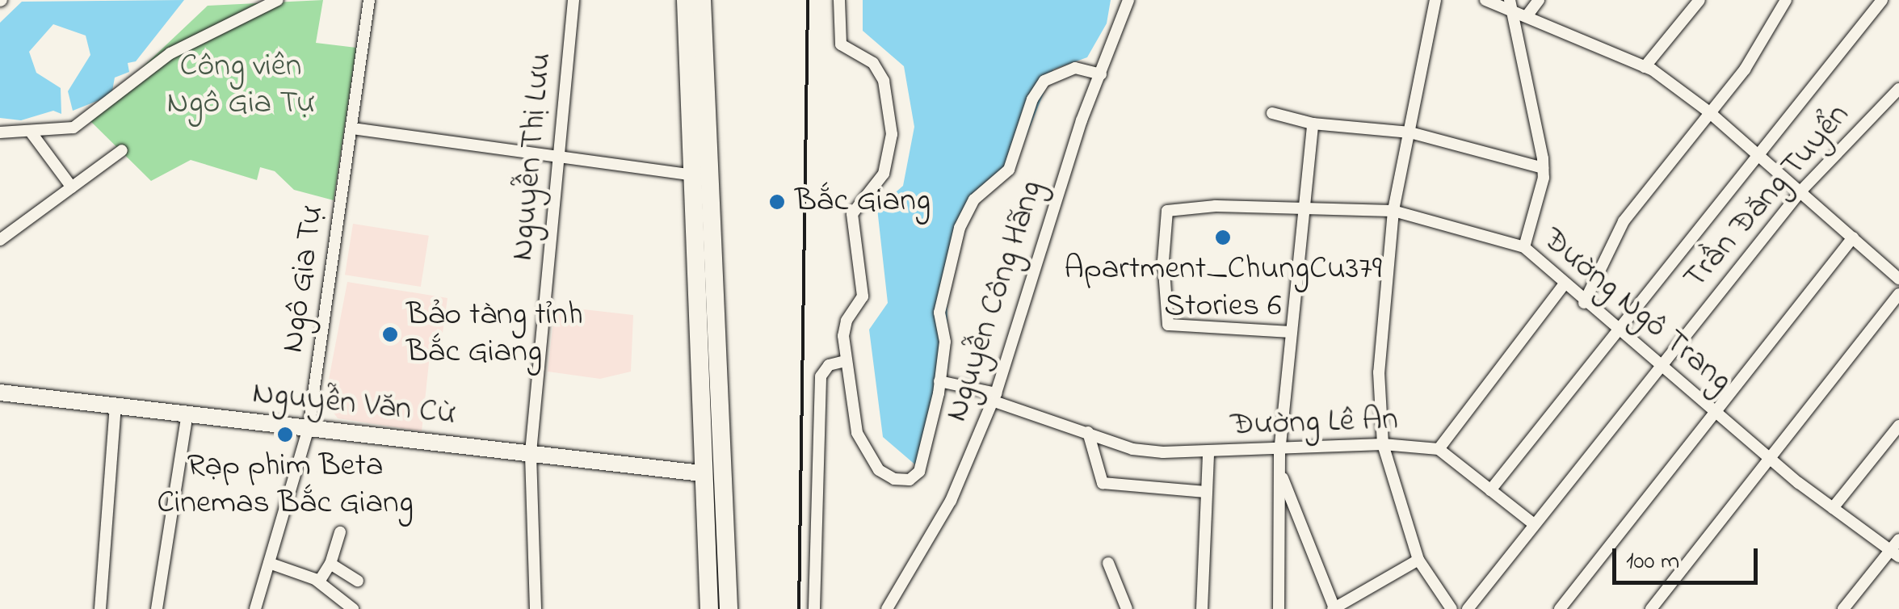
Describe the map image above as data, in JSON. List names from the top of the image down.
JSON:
{
  "streets": {
    "street": [
      "Nguyễn Thị Lưu",
      "Trần Đăng Tuyển",
      "Ngô Gia Tự",
      "Nguyễn Công Hãng",
      "Đường Ngô Trang",
      "Nguyễn Văn Cừ",
      "Đường Lê An"
    ]
  },
  "crossings": [
    ["Nguyễn Thị Lưu", "Nguyễn Văn Cừ"],
    ["Trần Đăng Tuyển", "Đường Ngô Trang"],
    ["Ngô Gia Tự", "Nguyễn Văn Cừ"],
    ["Nguyễn Công Hãng", "Đường Lê An"],
    ["Đường Ngô Trang", "Đường Lê An"]
  ],
  "parks": ["Công viên Ngô Gia Tự"],
  "places": [
    "Bắc Giang",
    "Apartment_ChungCu379 Stories 6",
    "Bảo tàng tỉnh Bắc Giang",
    "Rạp phim Beta Cinemas Bắc Giang"
  ],
  "scale_bar": "100 m"
}
